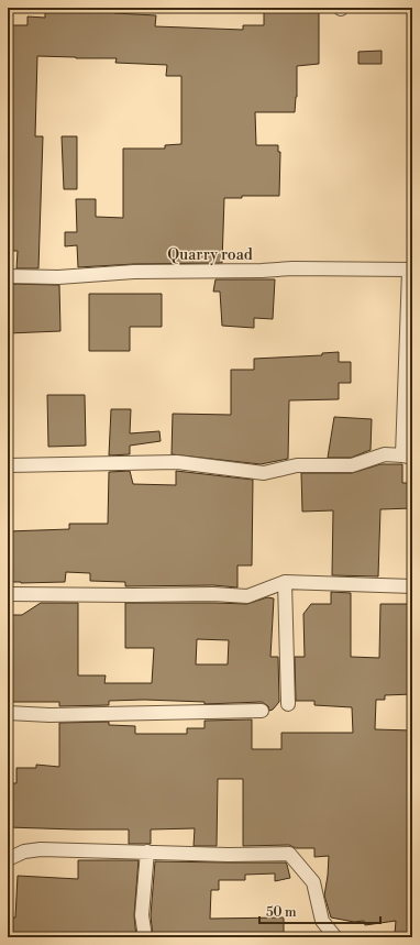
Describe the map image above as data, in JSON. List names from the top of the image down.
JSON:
{
  "streets": {
    "street": ["Quarry road"]
  },
  "scale_bar": "50 m"
}
